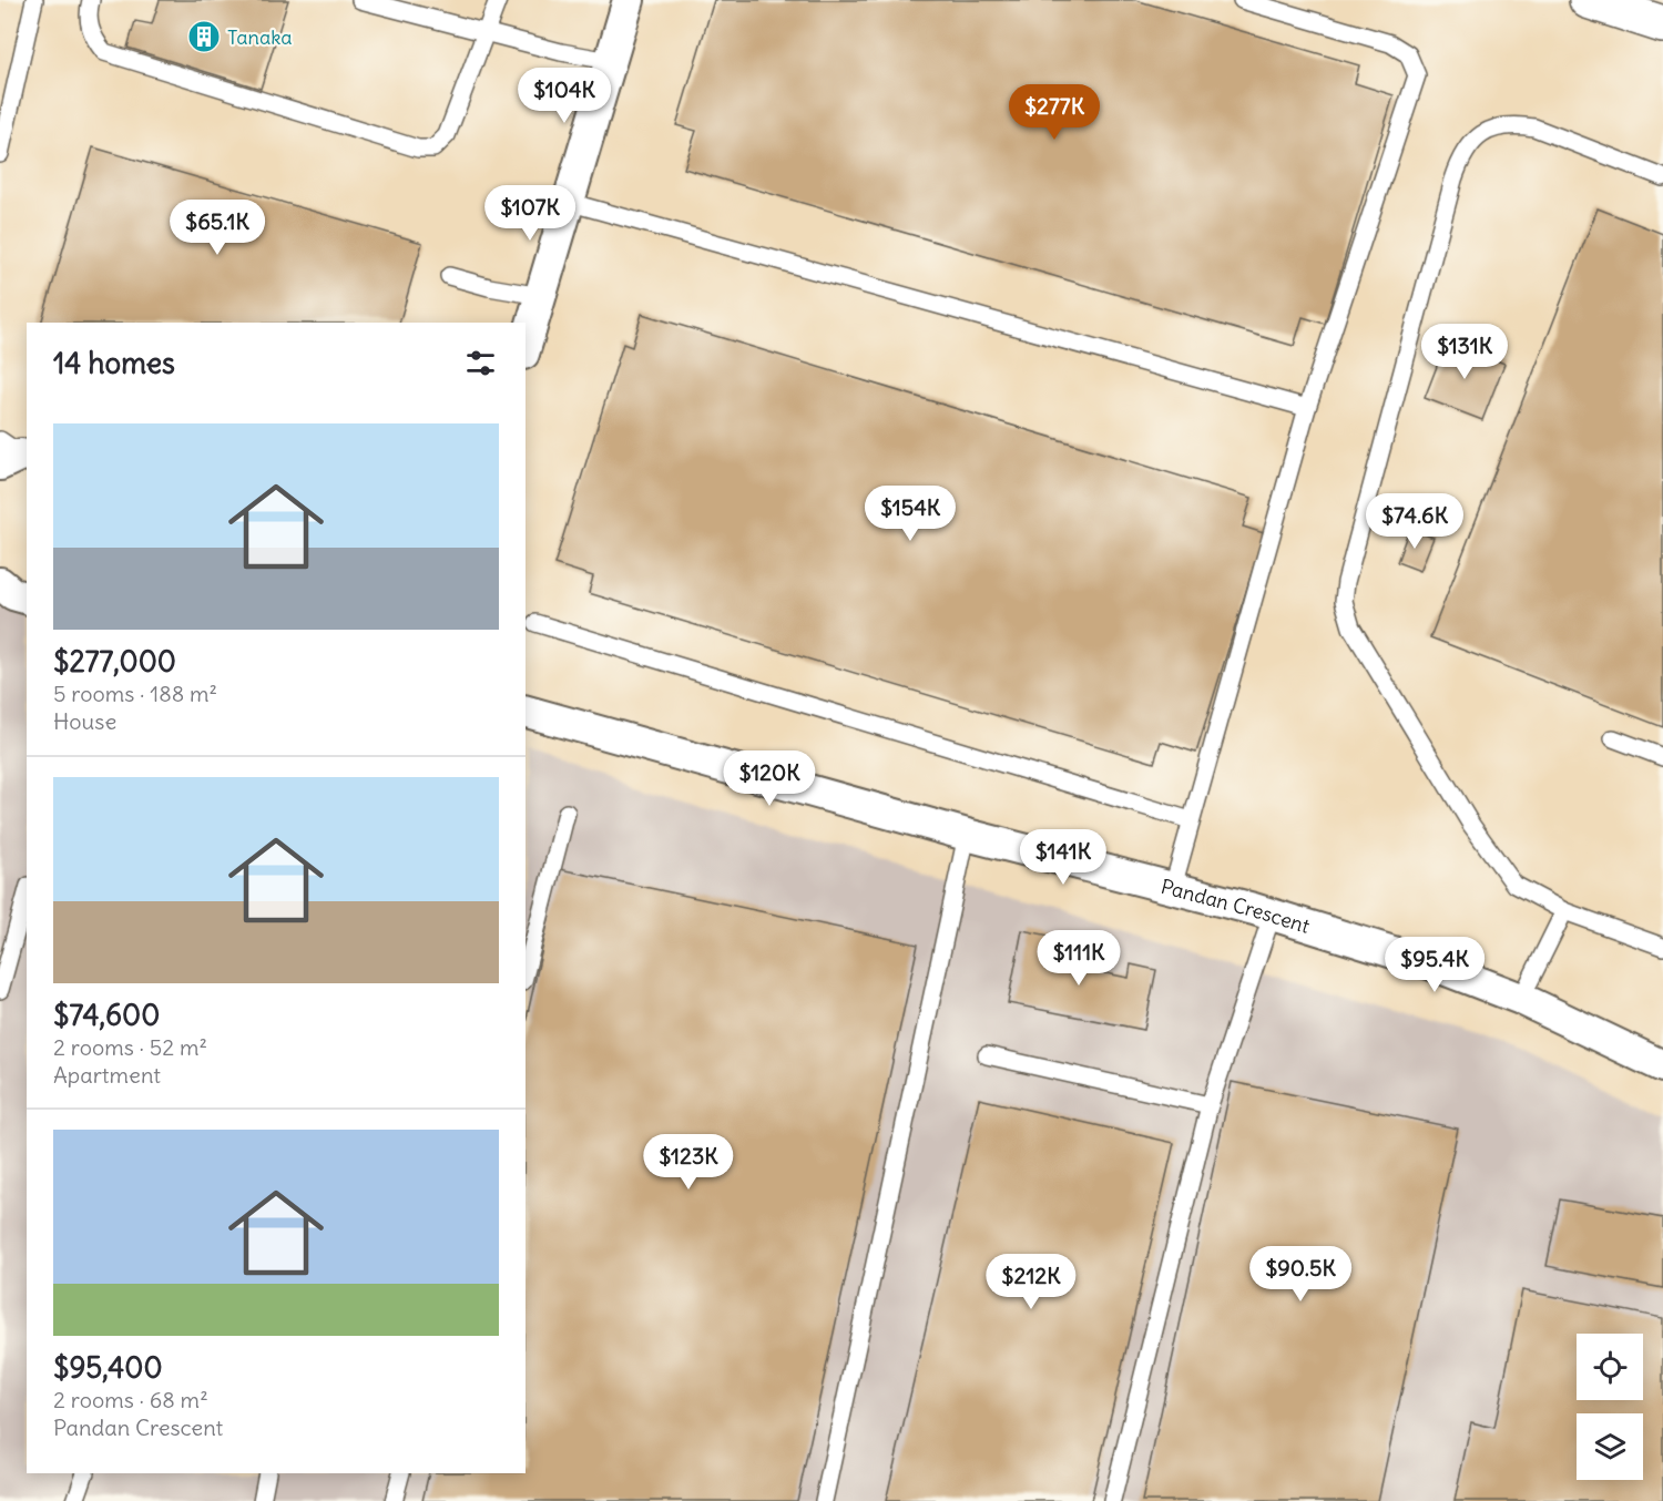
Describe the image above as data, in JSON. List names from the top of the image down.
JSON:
{
  "streets": {
    "street": ["Pandan Crescent"]
  },
  "places": {
    "building": ["Tanaka"]
  },
  "page": {
    "price": [
      "$104K",
      "$277K",
      "$107K",
      "$65.1K",
      "$131K",
      "$154K",
      "$74.6K",
      "$120K",
      "$141K",
      "$111K",
      "$95.4K",
      "$123K",
      "$90.5K",
      "$212K"
    ],
    "heading": "14 homes",
    "list": [
      {
        "name": "$277,000",
        "note": "5 rooms · 188 m² · House"
      },
      {
        "name": "$74,600",
        "note": "2 rooms · 52 m² · Apartment"
      },
      {
        "name": "$95,400",
        "note": "2 rooms · 68 m² · Pandan Crescent"
      }
    ]
  }
}
